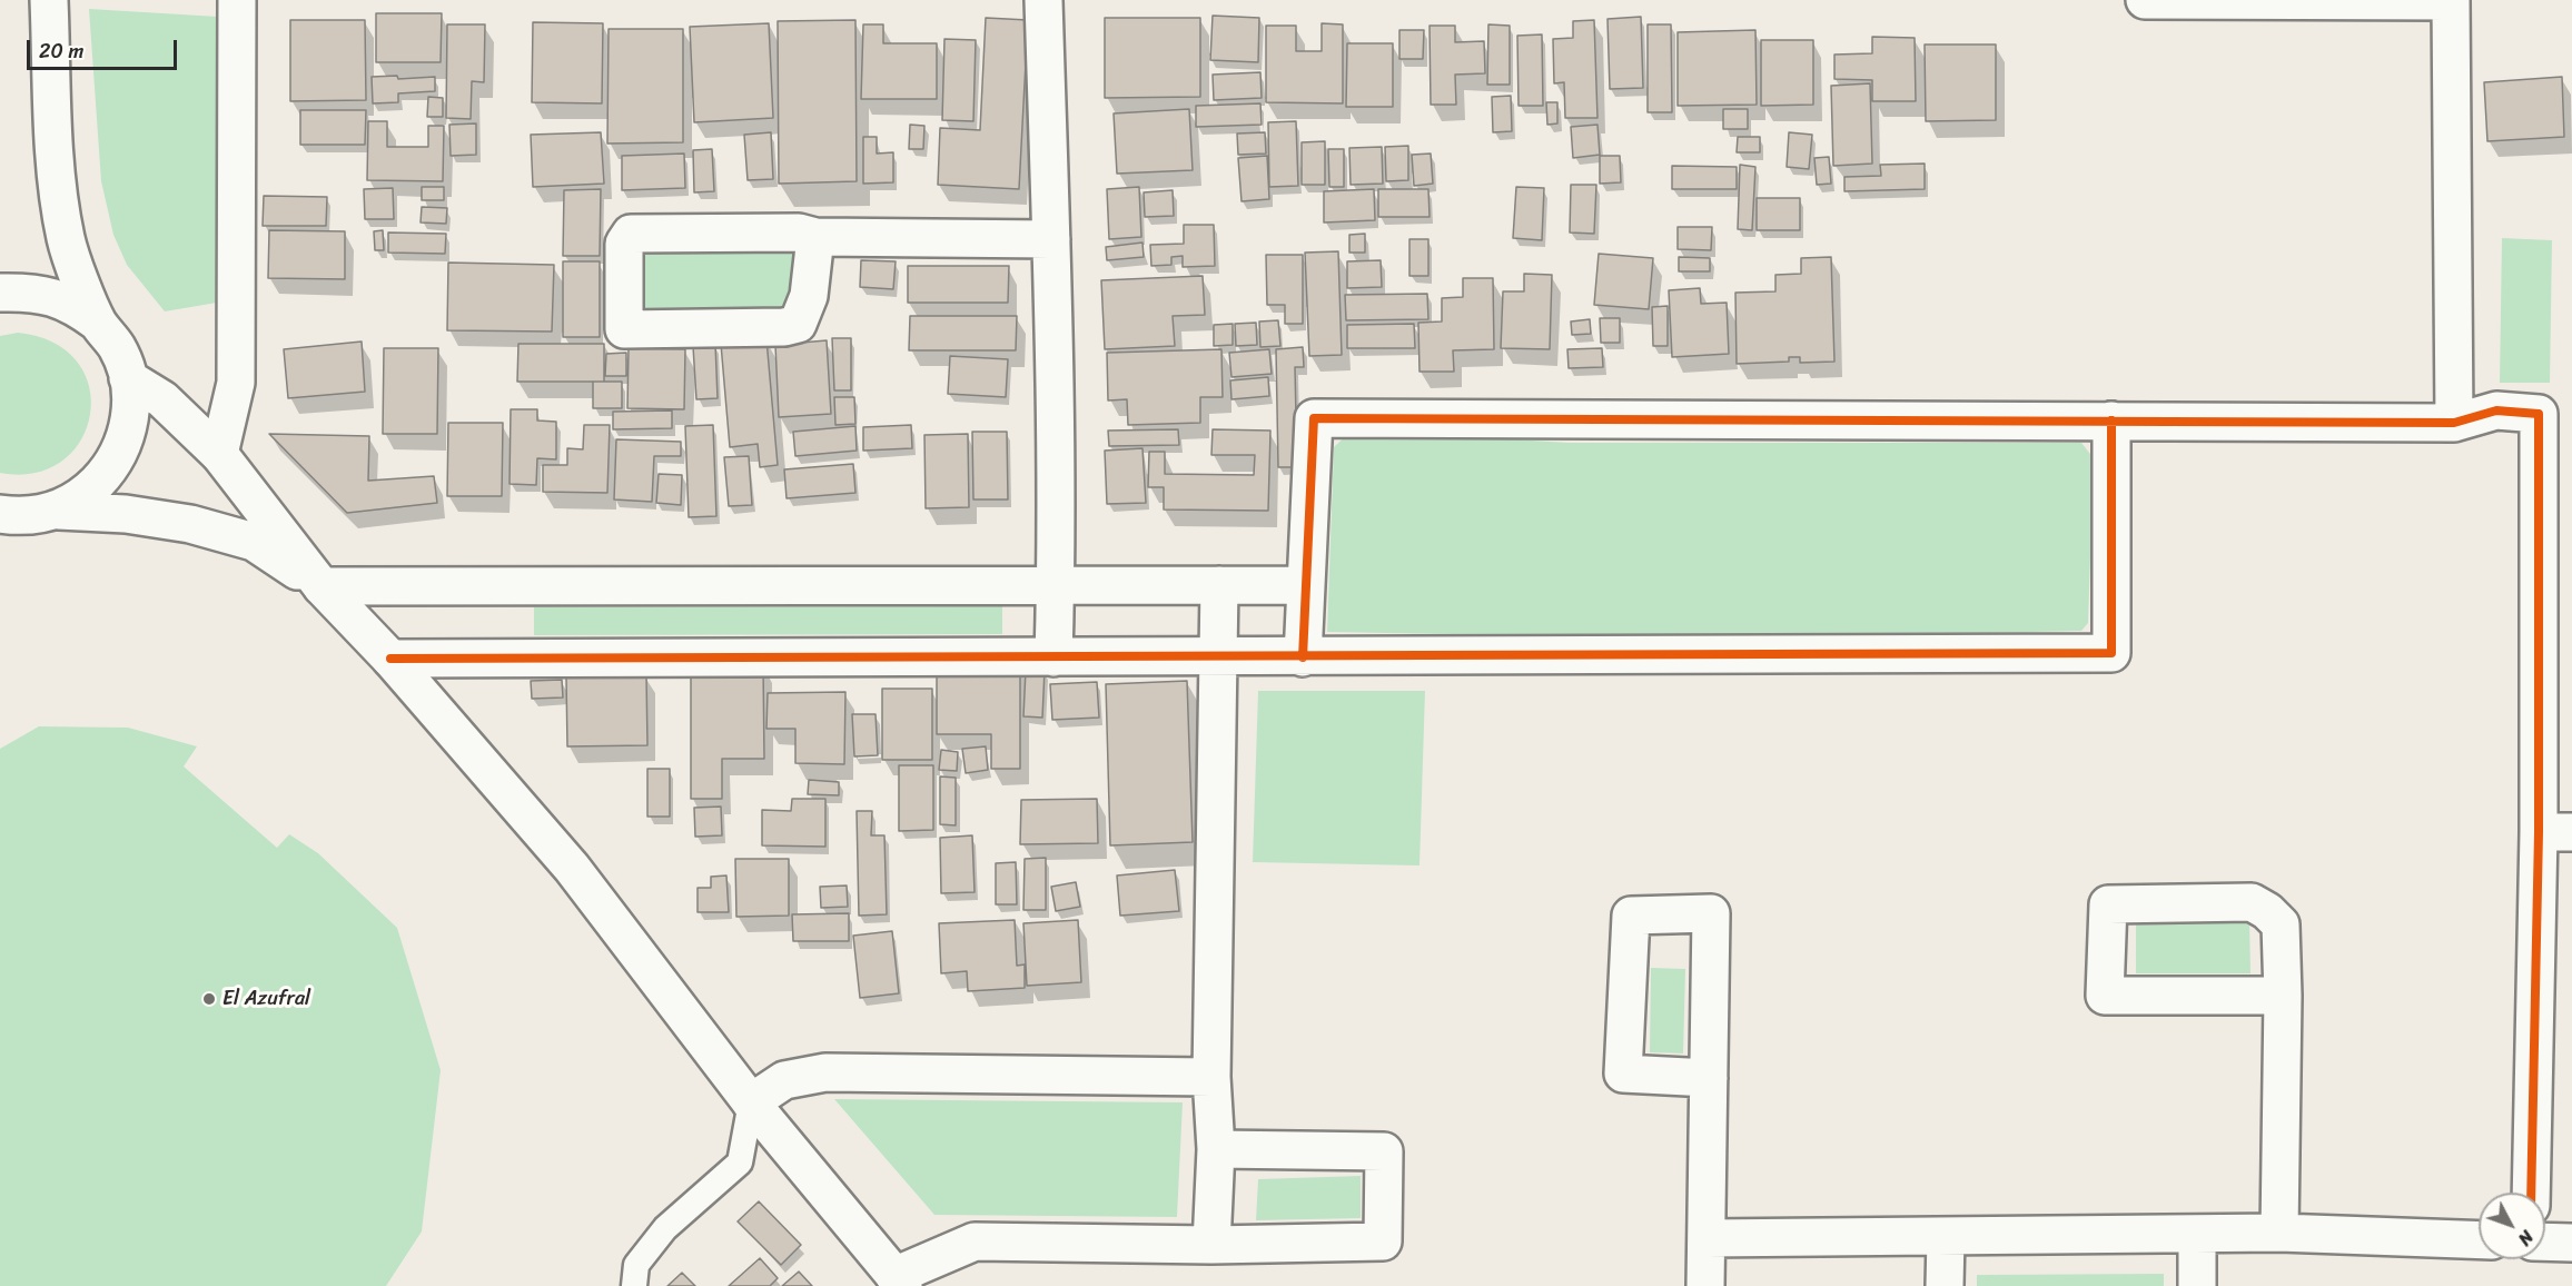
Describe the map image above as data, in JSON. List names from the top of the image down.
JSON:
{
  "places": ["El Azufral"],
  "scale_bar": "20 m",
  "north": "bottom right"
}
